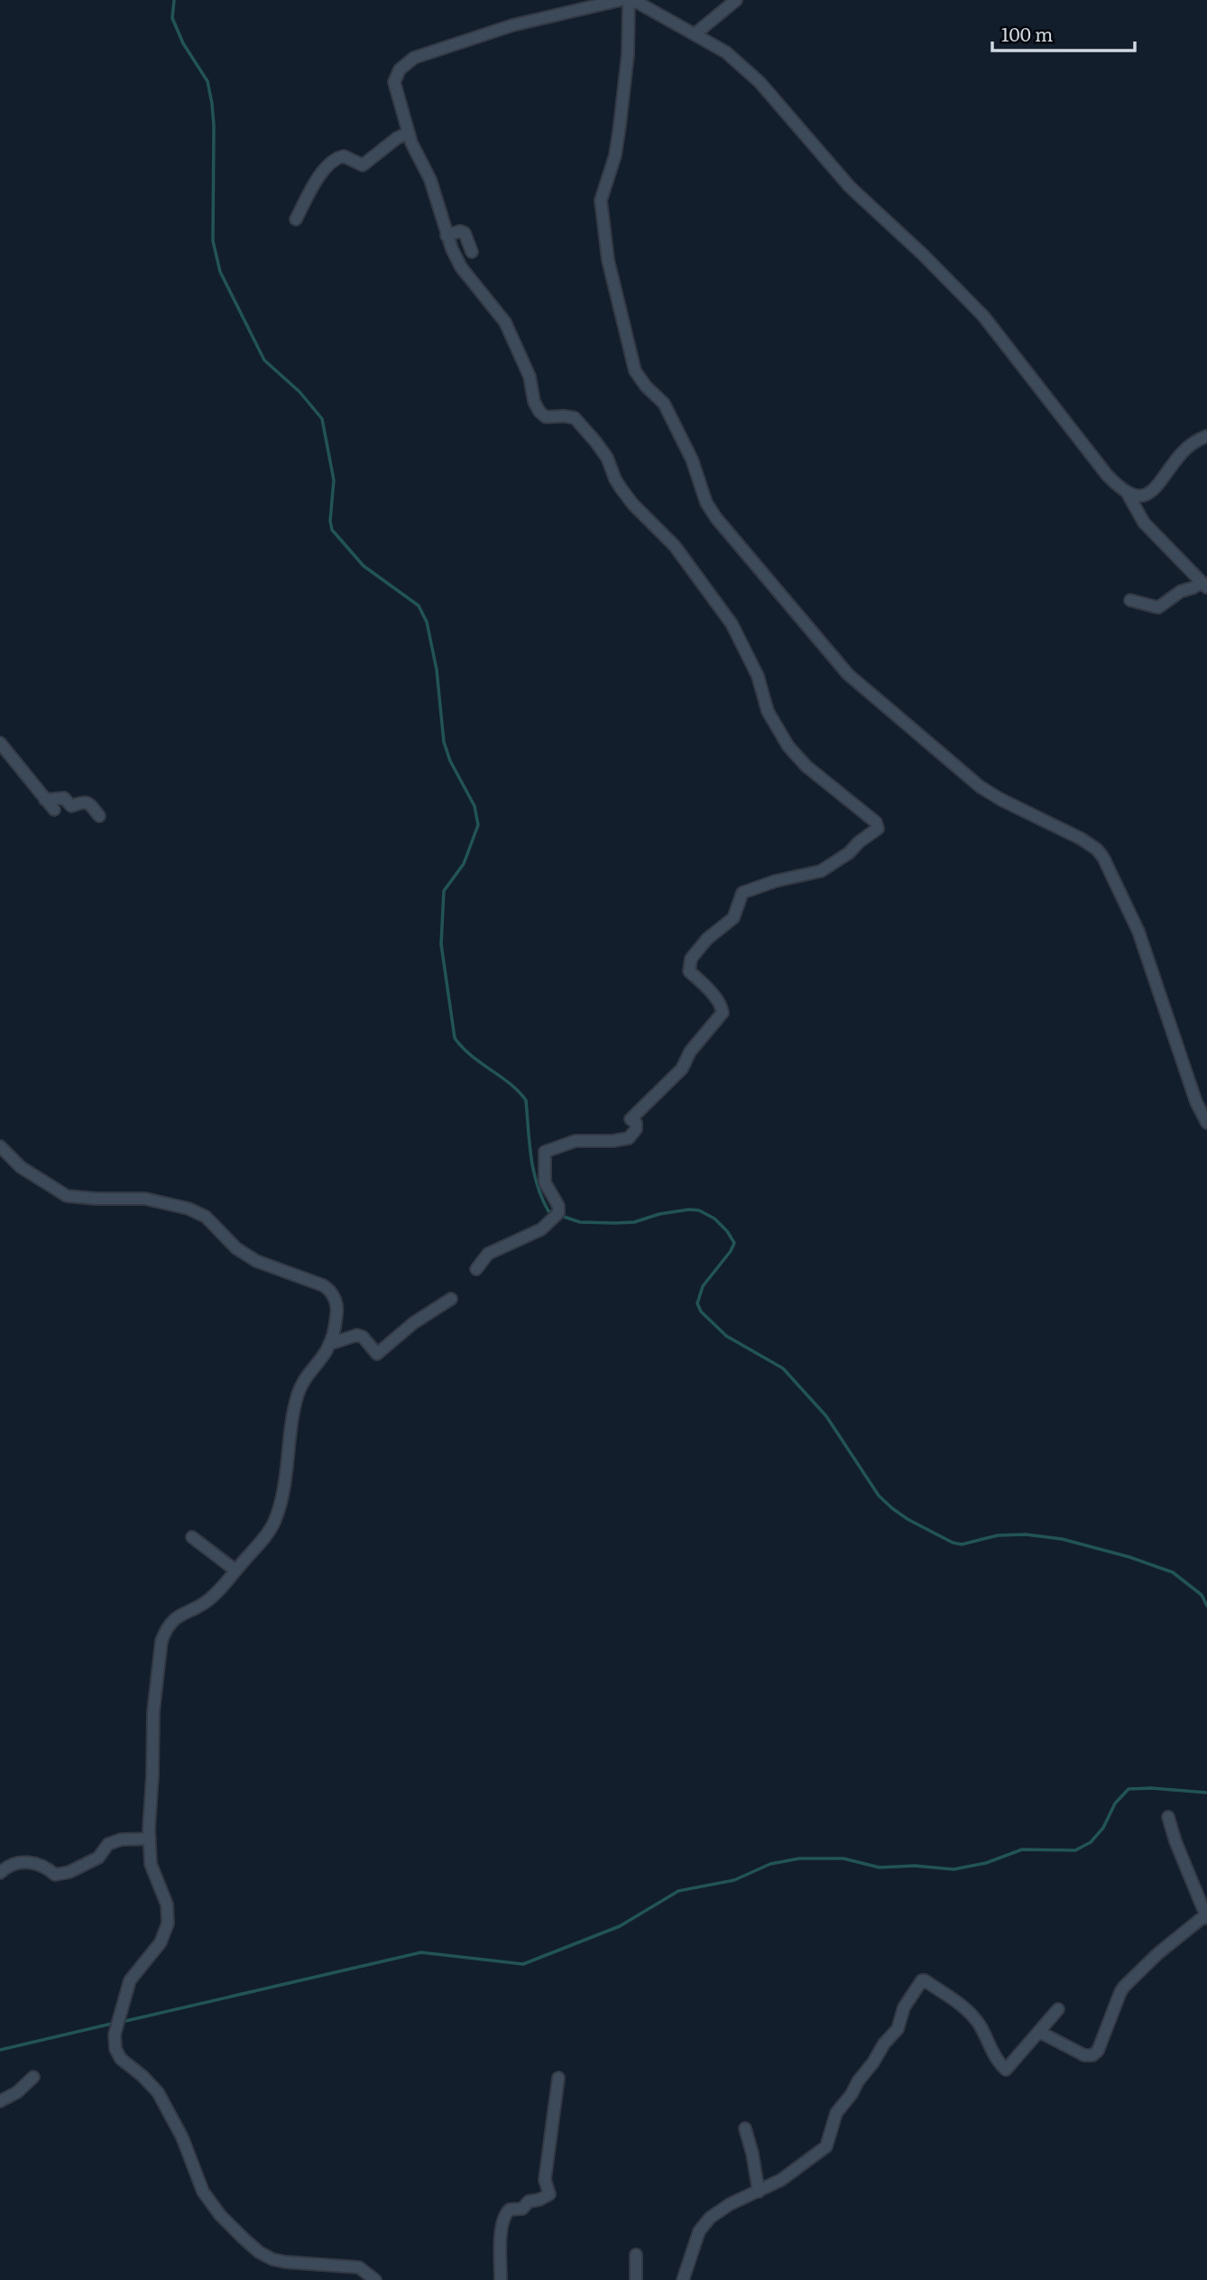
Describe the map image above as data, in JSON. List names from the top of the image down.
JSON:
{
  "scale_bar": "100 m"
}
